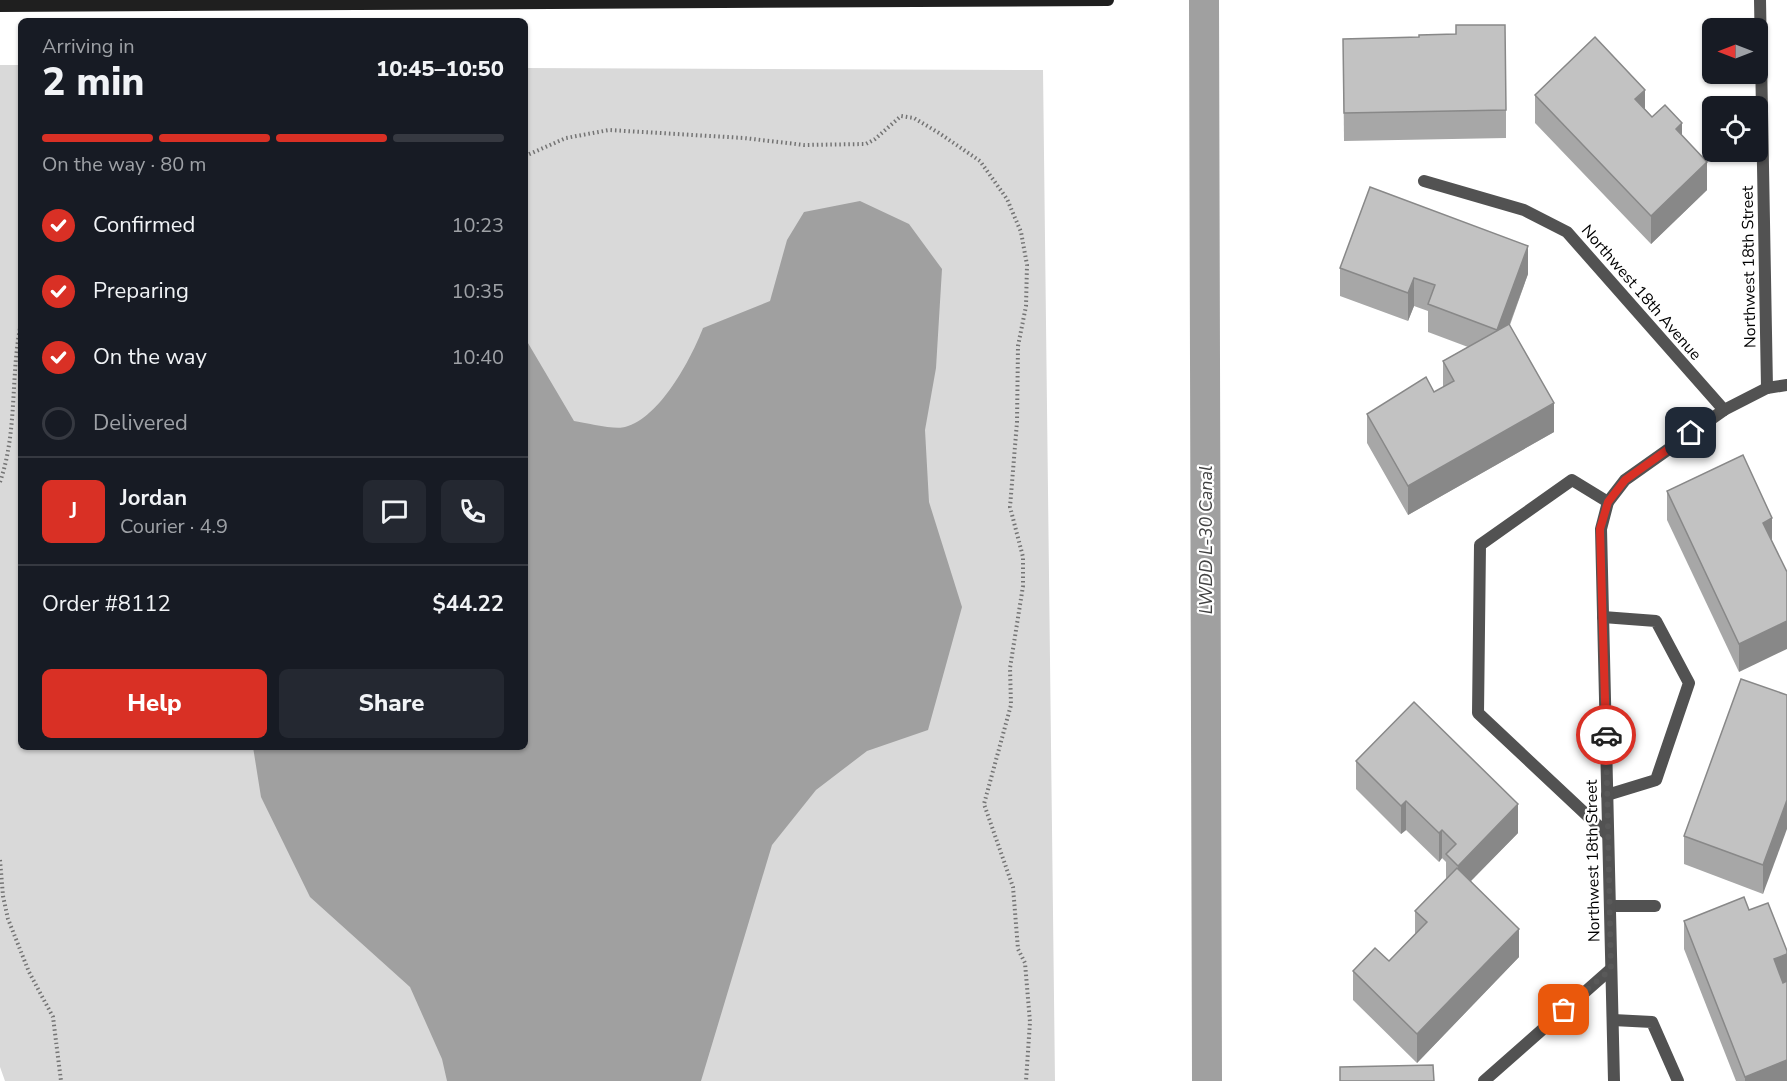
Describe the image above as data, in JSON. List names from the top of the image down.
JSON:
{
  "streets": {
    "street": ["Northwest 18th Street", "Northwest 18th Avenue"]
  },
  "crossings": [
    ["Northwest 18th Street", "Northwest 18th Avenue"]
  ],
  "water": ["LWDD L-30 Canal"],
  "north": "left",
  "page": {
    "heading": ["2 min", "Arriving in", "10:45–10:50"],
    "panel": [
      "Jordan",
      "Courier · 4.9",
      "Order #8112",
      "$44.22"
    ],
    "bar": "On the way · 80 m",
    "list": [
      ["Confirmed", "10:23"],
      ["Preparing", "10:35"],
      ["On the way", "10:40"],
      "Delivered"
    ],
    "round": "J",
    "buttons": ["Help", "Share"]
  }
}
